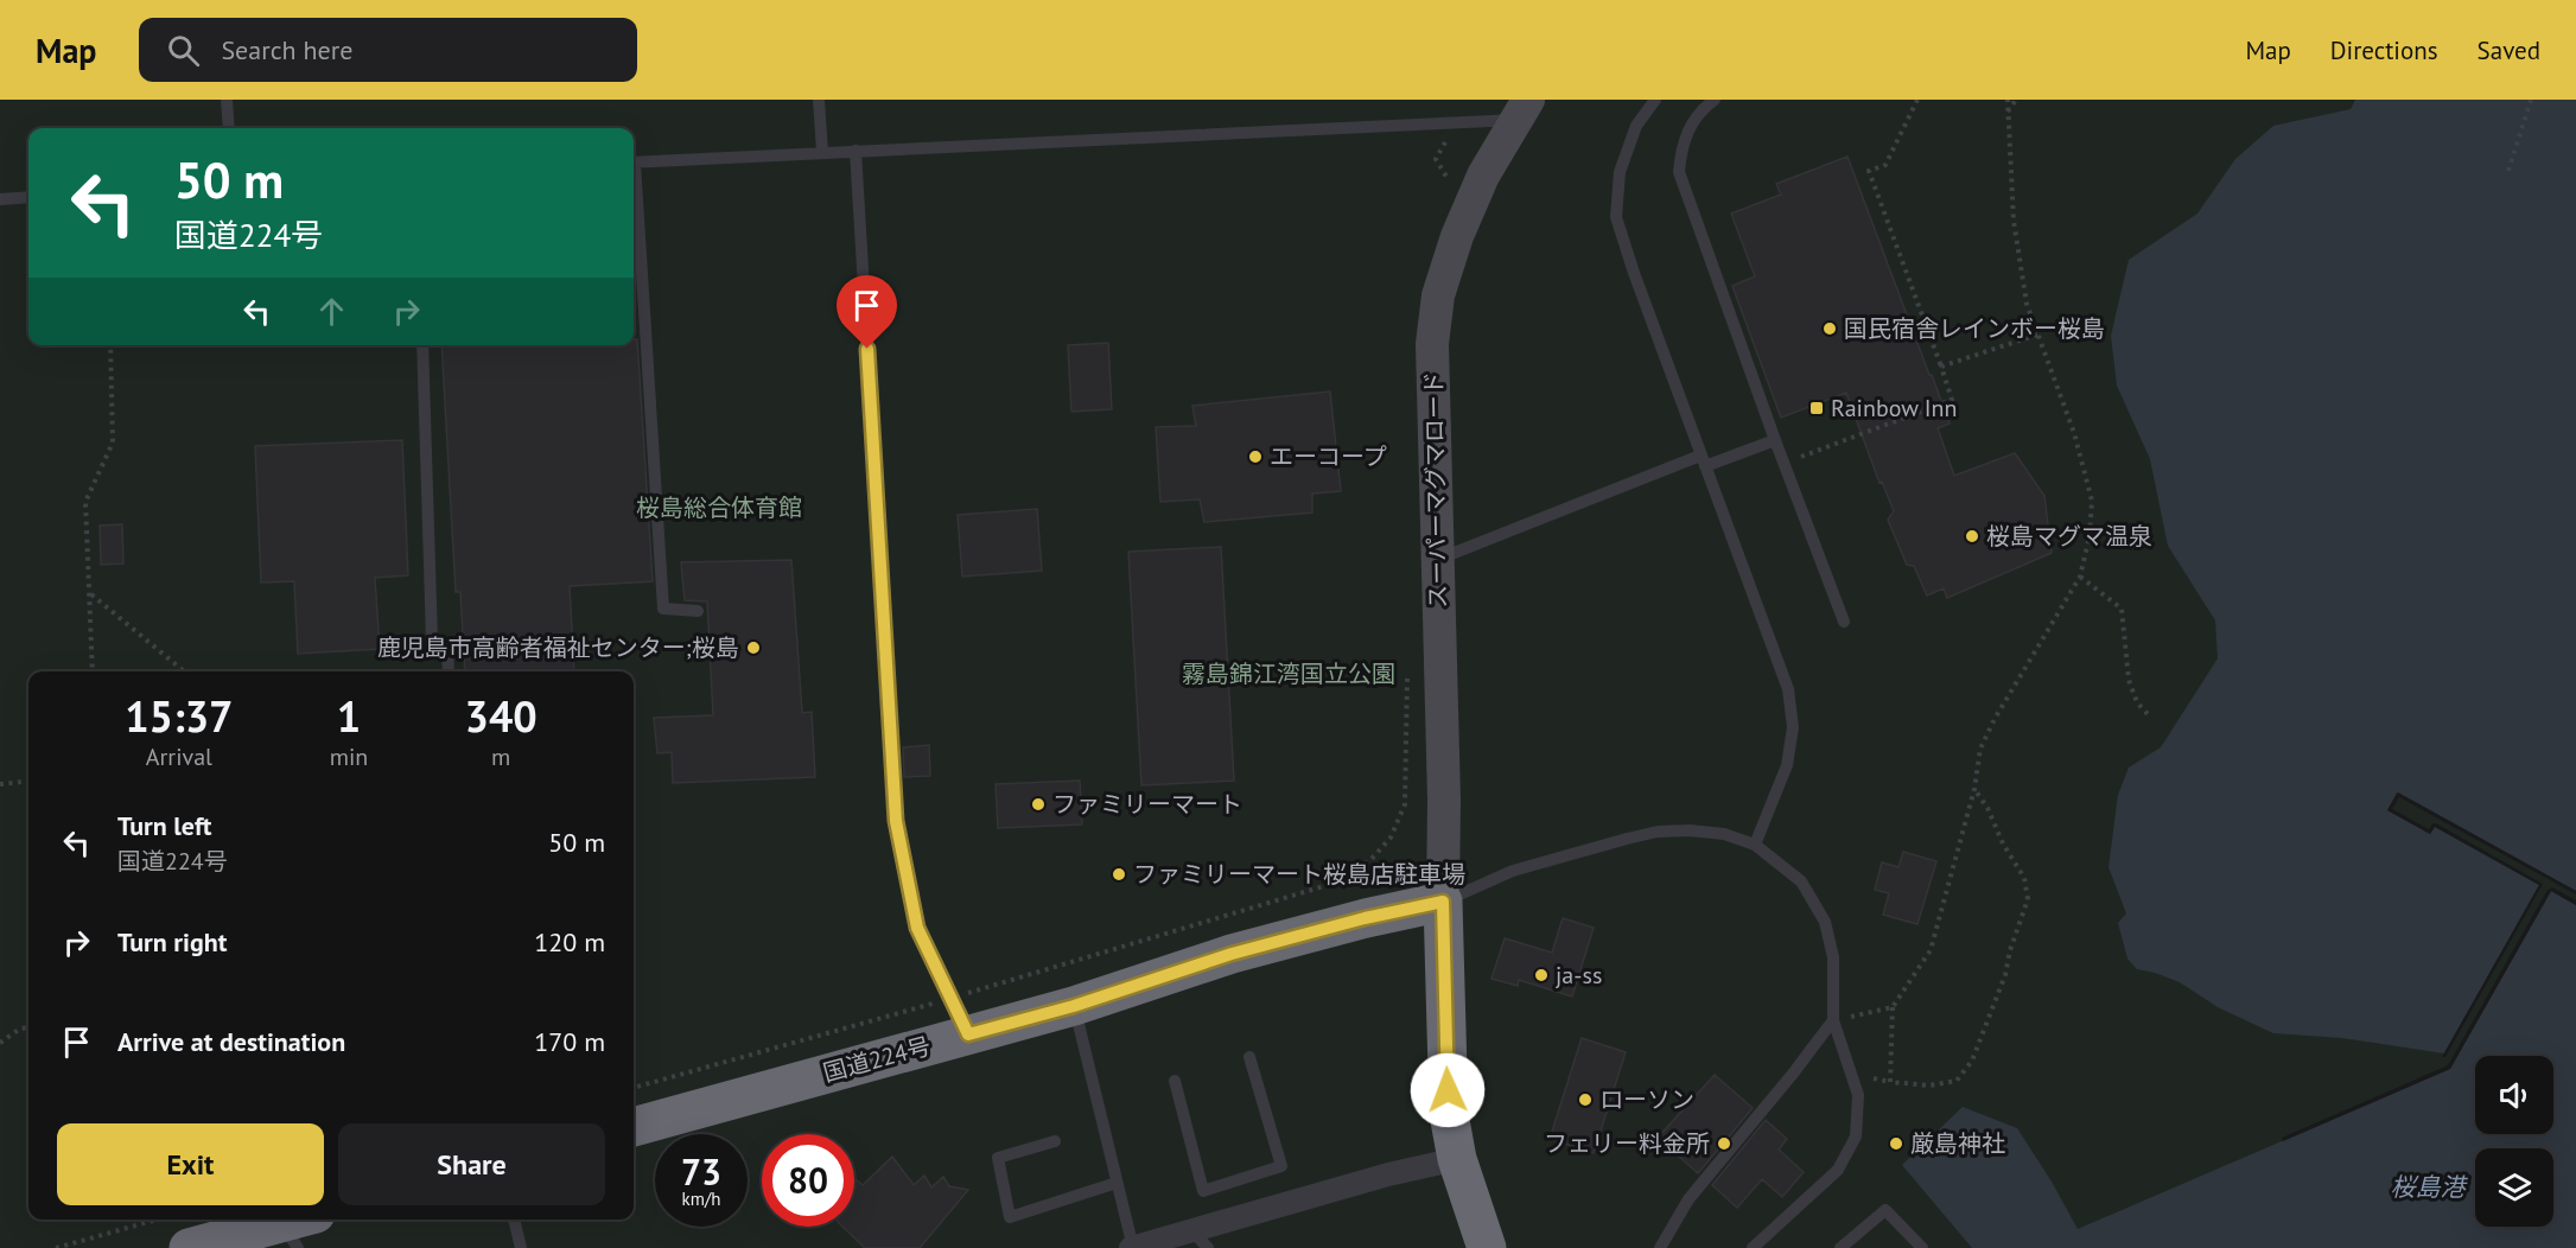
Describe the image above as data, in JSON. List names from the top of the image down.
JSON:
{
  "streets": {
    "highway": ["国道224号"],
    "street": ["スーパーマグマロード"]
  },
  "crossings": [
    ["スーパーマグマロード", "国道224号"]
  ],
  "water": ["桜島港"],
  "parks": ["桜島総合体育館", "霧島錦江湾国立公園"],
  "places": {
    "other": [
      "国民宿舎レインボー桜島",
      "エーコープ",
      "桜島マグマ温泉",
      "鹿児島市高齢者福祉センター;桜島",
      "ファミリーマート",
      "ファミリーマート桜島店駐車場",
      "ja-ss",
      "ローソン",
      "フェリー料金所",
      "厳島神社"
    ],
    "transit": ["Rainbow Inn"]
  },
  "page": {
    "header": "Map",
    "search": "Search here",
    "nav": ["Map", "Directions", "Saved"],
    "turn": ["50 m", "国道224号"],
    "eta": [
      "15:37",
      "Arrival",
      "1",
      "min",
      "340",
      "m"
    ],
    "list": [
      {
        "name": "Turn left",
        "note": "国道224号",
        "value": "50 m"
      },
      {
        "name": "Turn right",
        "value": "120 m"
      },
      {
        "name": "Arrive at destination",
        "value": "170 m"
      }
    ],
    "buttons": ["Exit", "Share"],
    "speed": "73 km/h",
    "limit": "80"
  }
}
